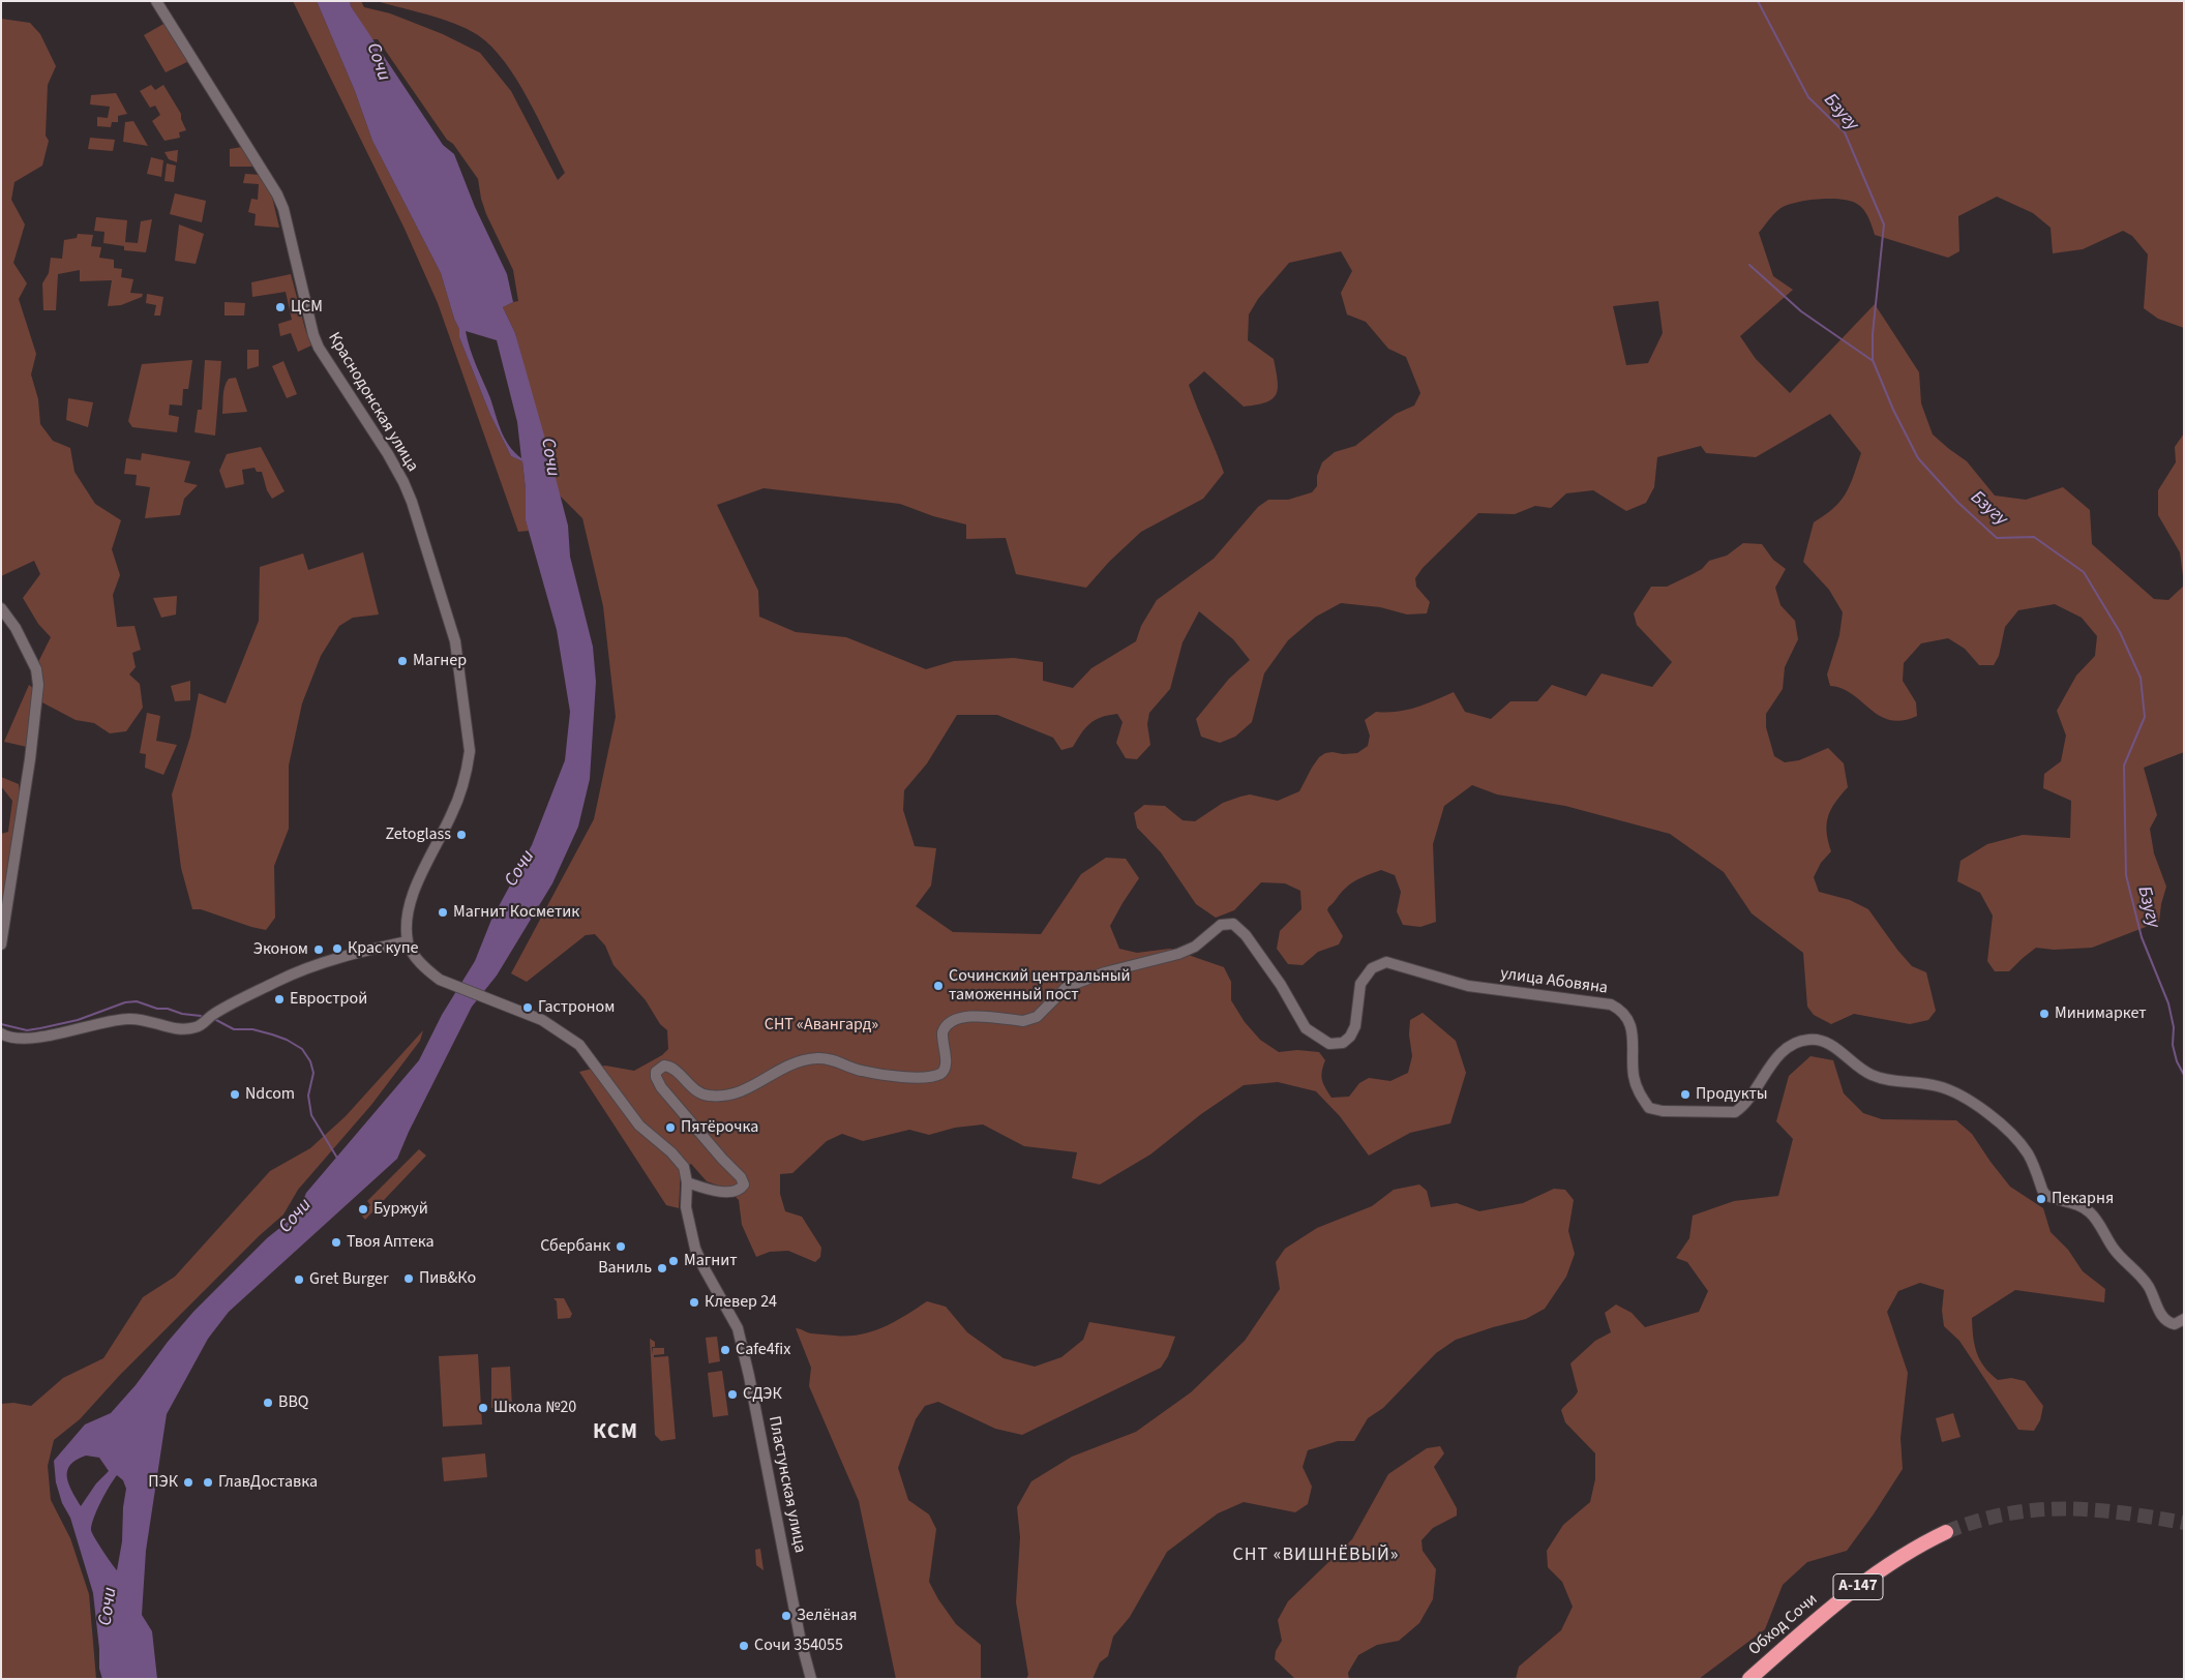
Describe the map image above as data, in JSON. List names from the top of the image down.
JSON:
{
  "streets": {
    "highway": ["А-147", "Обход Сочи"],
    "street": ["Краснодонская улица", "улица Абовяна", "Пластунская улица"]
  },
  "crossings": [
    ["Краснодонская улица", "Пластунская улица"],
    ["улица Абовяна", "Пластунская улица"]
  ],
  "districts": ["КСМ", "СНТ «ВИШНЁВЫЙ»"],
  "water": ["Сочи", "Бзугу"],
  "parks": ["СНТ «Авангард»"],
  "places": [
    "ЦСМ",
    "Магнер",
    "Zetoglass",
    "Магнит Косметик",
    "Крас купе",
    "Эконом",
    "Сочинский центральный таможенный пост",
    "Еврострой",
    "Гастроном",
    "Минимаркет",
    "Ndcom",
    "Продукты",
    "Пятёрочка",
    "Пекарня",
    "Буржуй",
    "Твоя Аптека",
    "Сбербанк",
    "Магнит",
    "Ваниль",
    "Пив&Ко",
    "Gret Burger",
    "Клевер 24",
    "Cafe4fix",
    "СДЭК",
    "BBQ",
    "Школа №20",
    "ПЭК",
    "ГлавДоставка",
    "Зелёная",
    "Сочи 354055"
  ]
}
